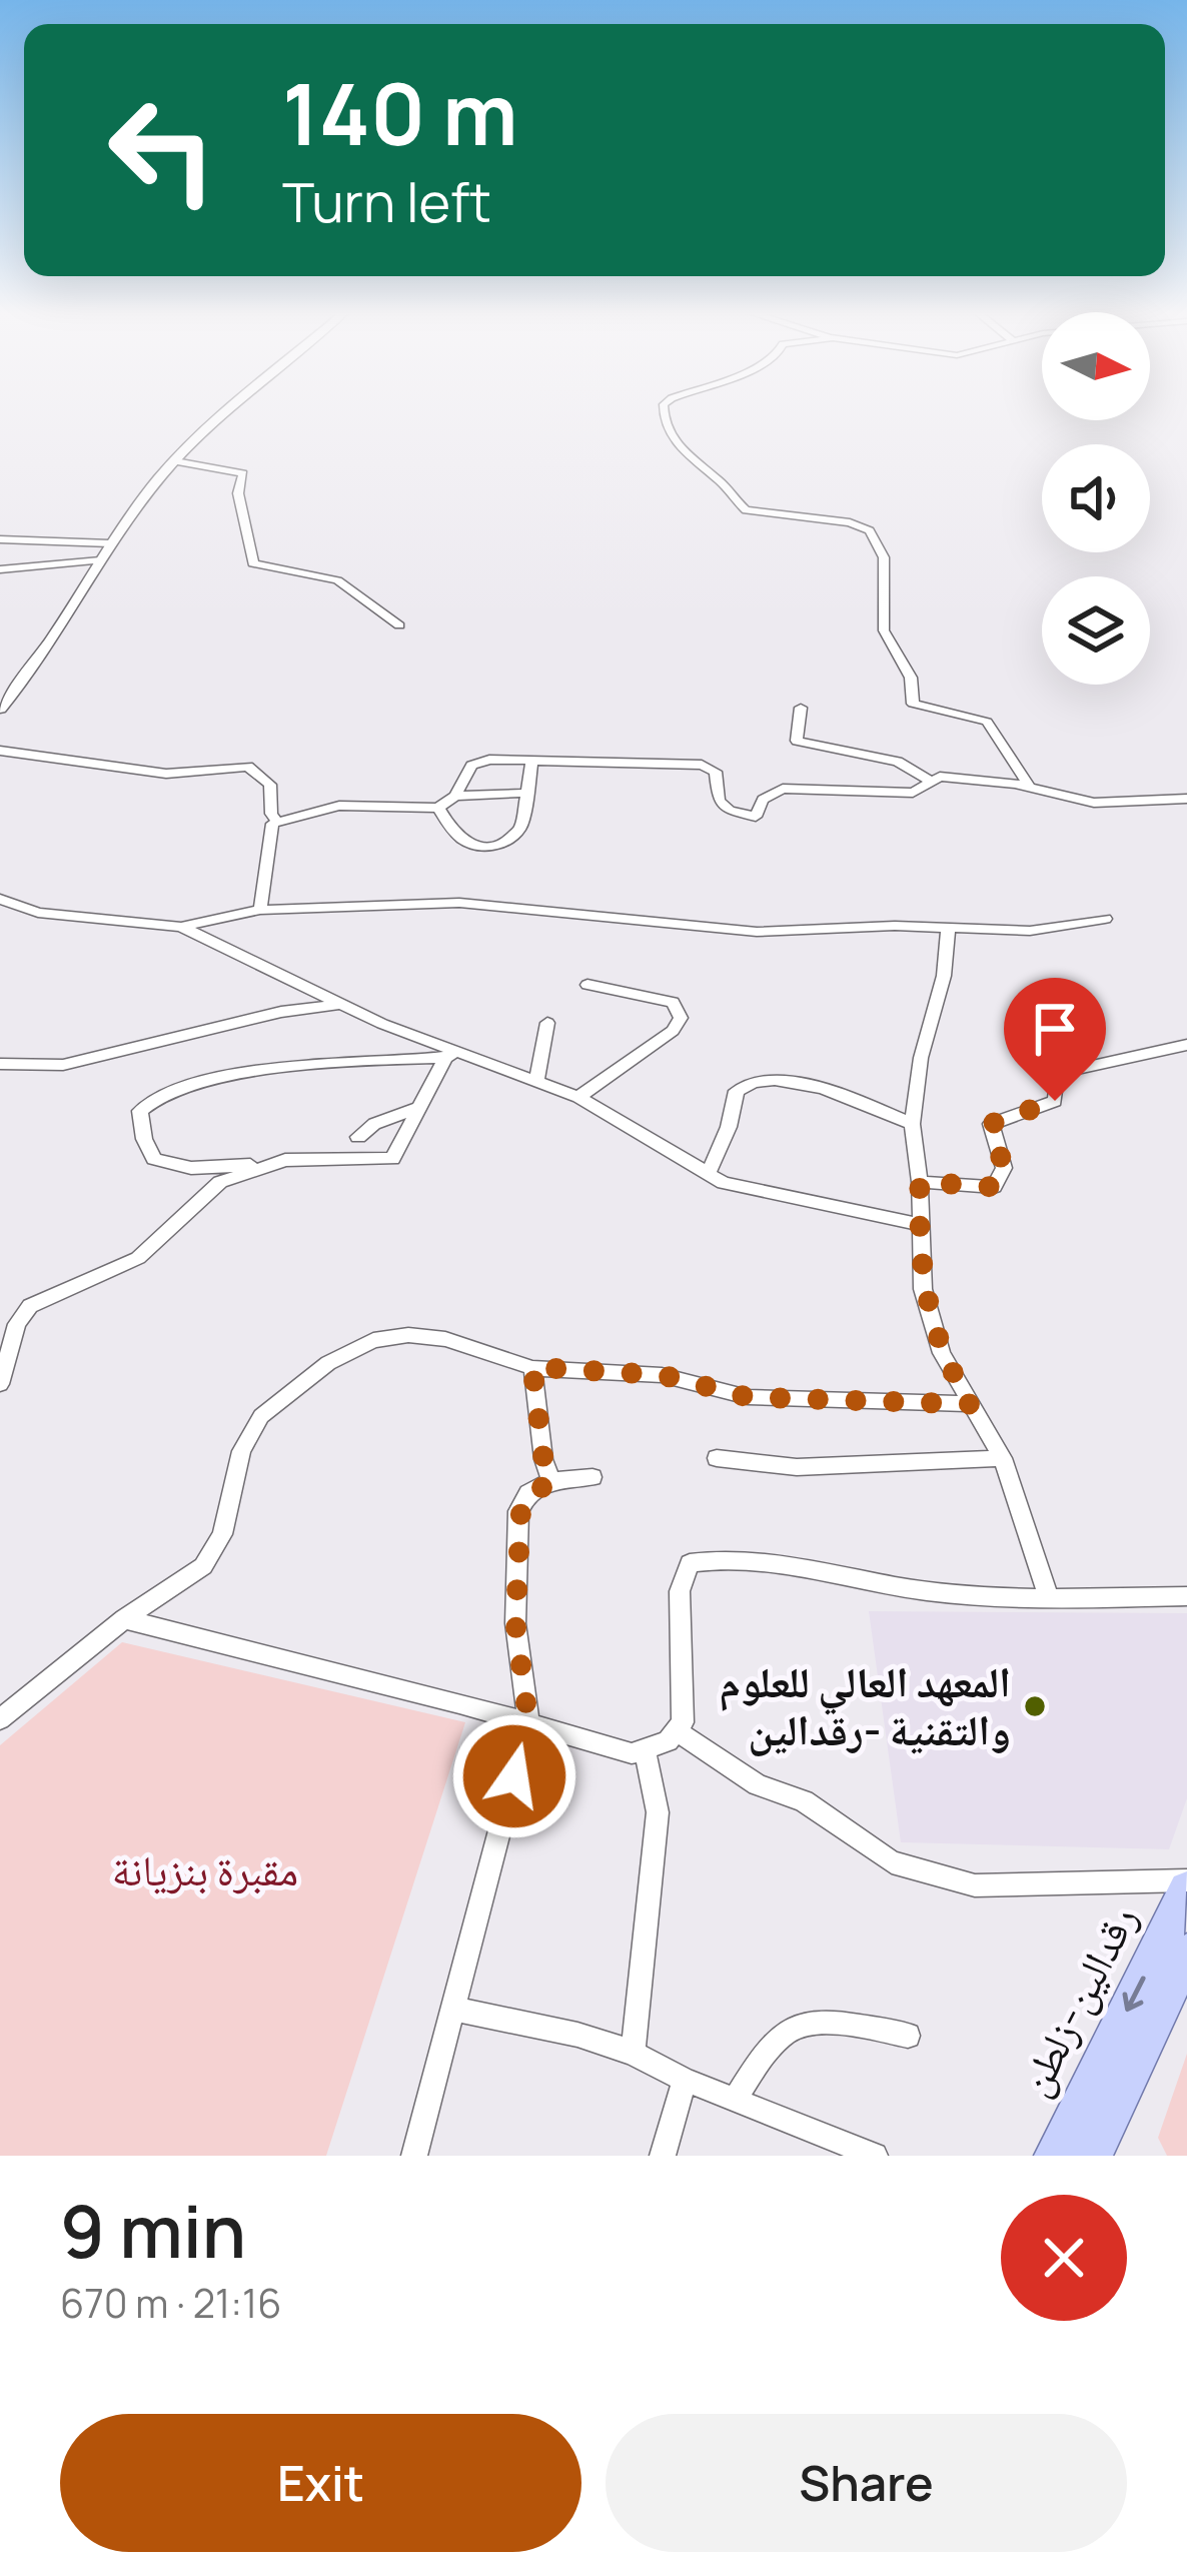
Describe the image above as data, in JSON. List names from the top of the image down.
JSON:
{
  "streets": {
    "main road": ["رقدالين-زلطن"]
  },
  "parks": ["مقبرة بنزيانة"],
  "places": ["المعهد العالي للعلوم والتقنية -رقدالين"],
  "north": "right",
  "page": {
    "turn": ["140 m", "Turn left"],
    "heading": ["9 min", "670 m · 21:16"],
    "buttons": ["Exit", "Share"]
  }
}
